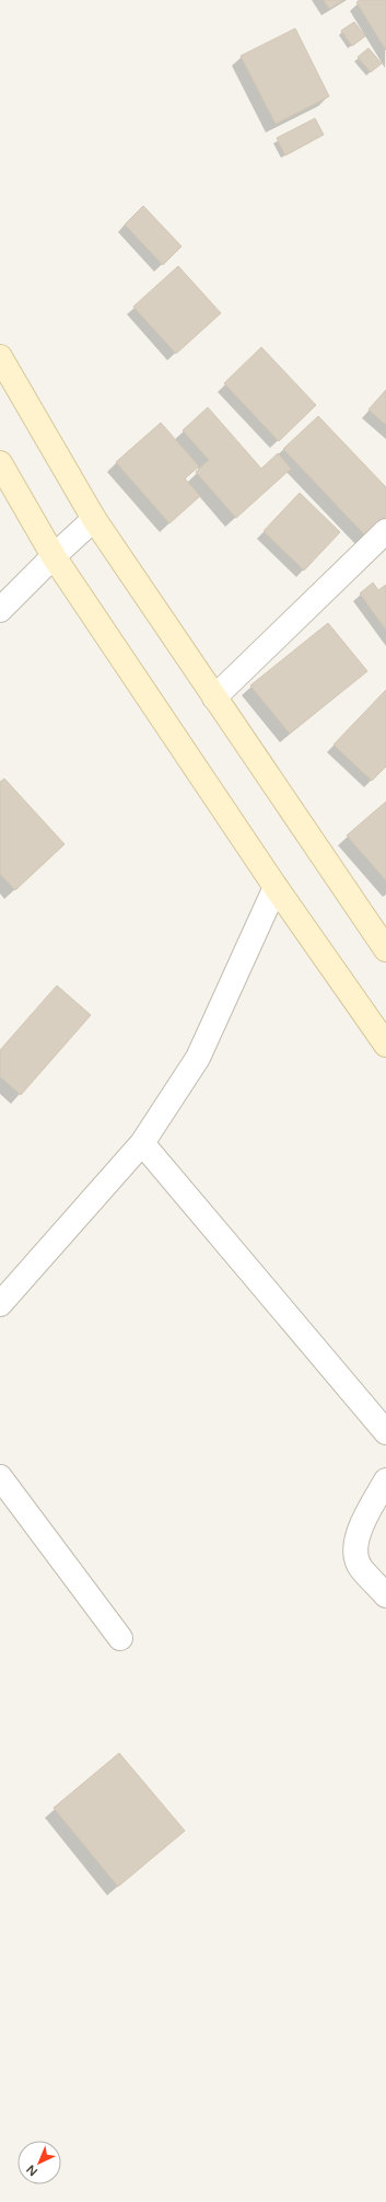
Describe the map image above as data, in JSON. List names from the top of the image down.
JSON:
{
  "north": "bottom left"
}
